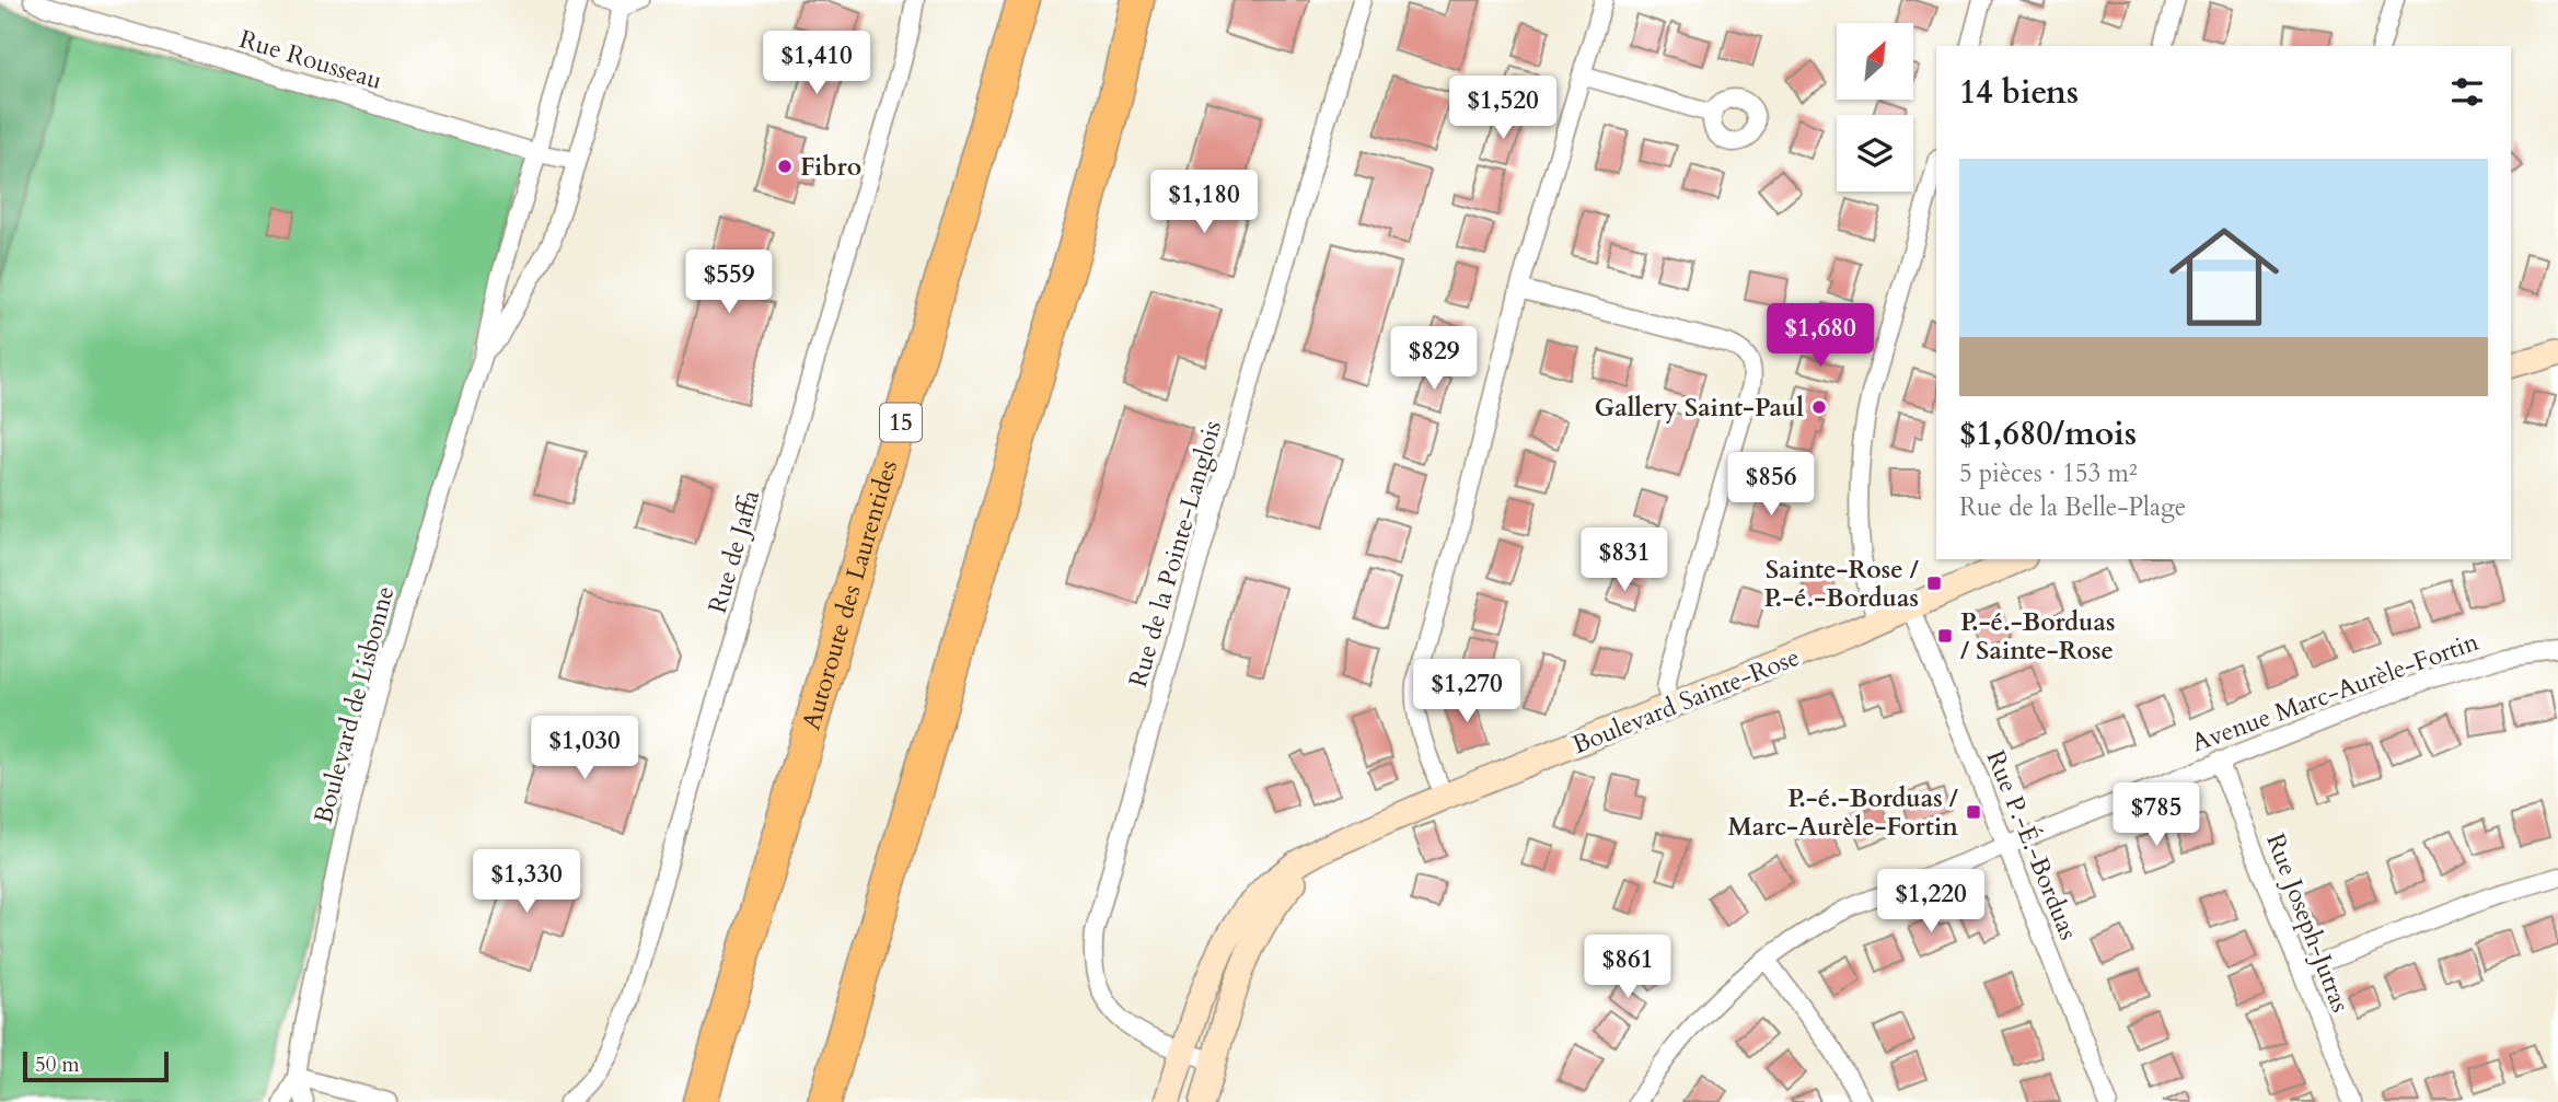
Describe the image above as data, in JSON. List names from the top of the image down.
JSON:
{
  "streets": {
    "highway": ["15", "Autoroute des Laurentides"],
    "street": [
      "Rue Rousseau",
      "Rue de Jaffa",
      "Rue de la Pointe-Langlois",
      "Avenue Marc-Aurèle-Fortin",
      "Boulevard Sainte-Rose",
      "Boulevard de Lisbonne",
      "Rue P.-É.-Borduas",
      "Rue Joseph-Jutras"
    ]
  },
  "crossings": [
    ["Rue Rousseau", "Boulevard de Lisbonne"],
    ["Rue de la Pointe-Langlois", "Boulevard Sainte-Rose"],
    ["Avenue Marc-Aurèle-Fortin", "Rue P.-É.-Borduas"],
    ["Avenue Marc-Aurèle-Fortin", "Rue Joseph-Jutras"],
    ["Boulevard Sainte-Rose", "Rue P.-É.-Borduas"]
  ],
  "places": {
    "other": ["Fibro", "Gallery Saint-Paul"],
    "transit": ["Sainte-Rose / P.-é.-Borduas", "P.-é.-Borduas / Sainte-Rose", "P.-é.-Borduas / Marc-Aurèle-Fortin"]
  },
  "scale_bar": "50 m",
  "north": "top right",
  "page": {
    "price": [
      "$1,410",
      "$1,520",
      "$1,180",
      "$559",
      "$1,680",
      "$829",
      "$856",
      "$831",
      "$1,270",
      "$1,030",
      "$785",
      "$1,330",
      "$1,220",
      "$861"
    ],
    "heading": "14 biens",
    "list": [
      {
        "name": "$1,680/mois",
        "note": "5 pièces · 153 m² · Rue de la Belle-Plage"
      }
    ],
    "scale": "50 m"
  }
}
